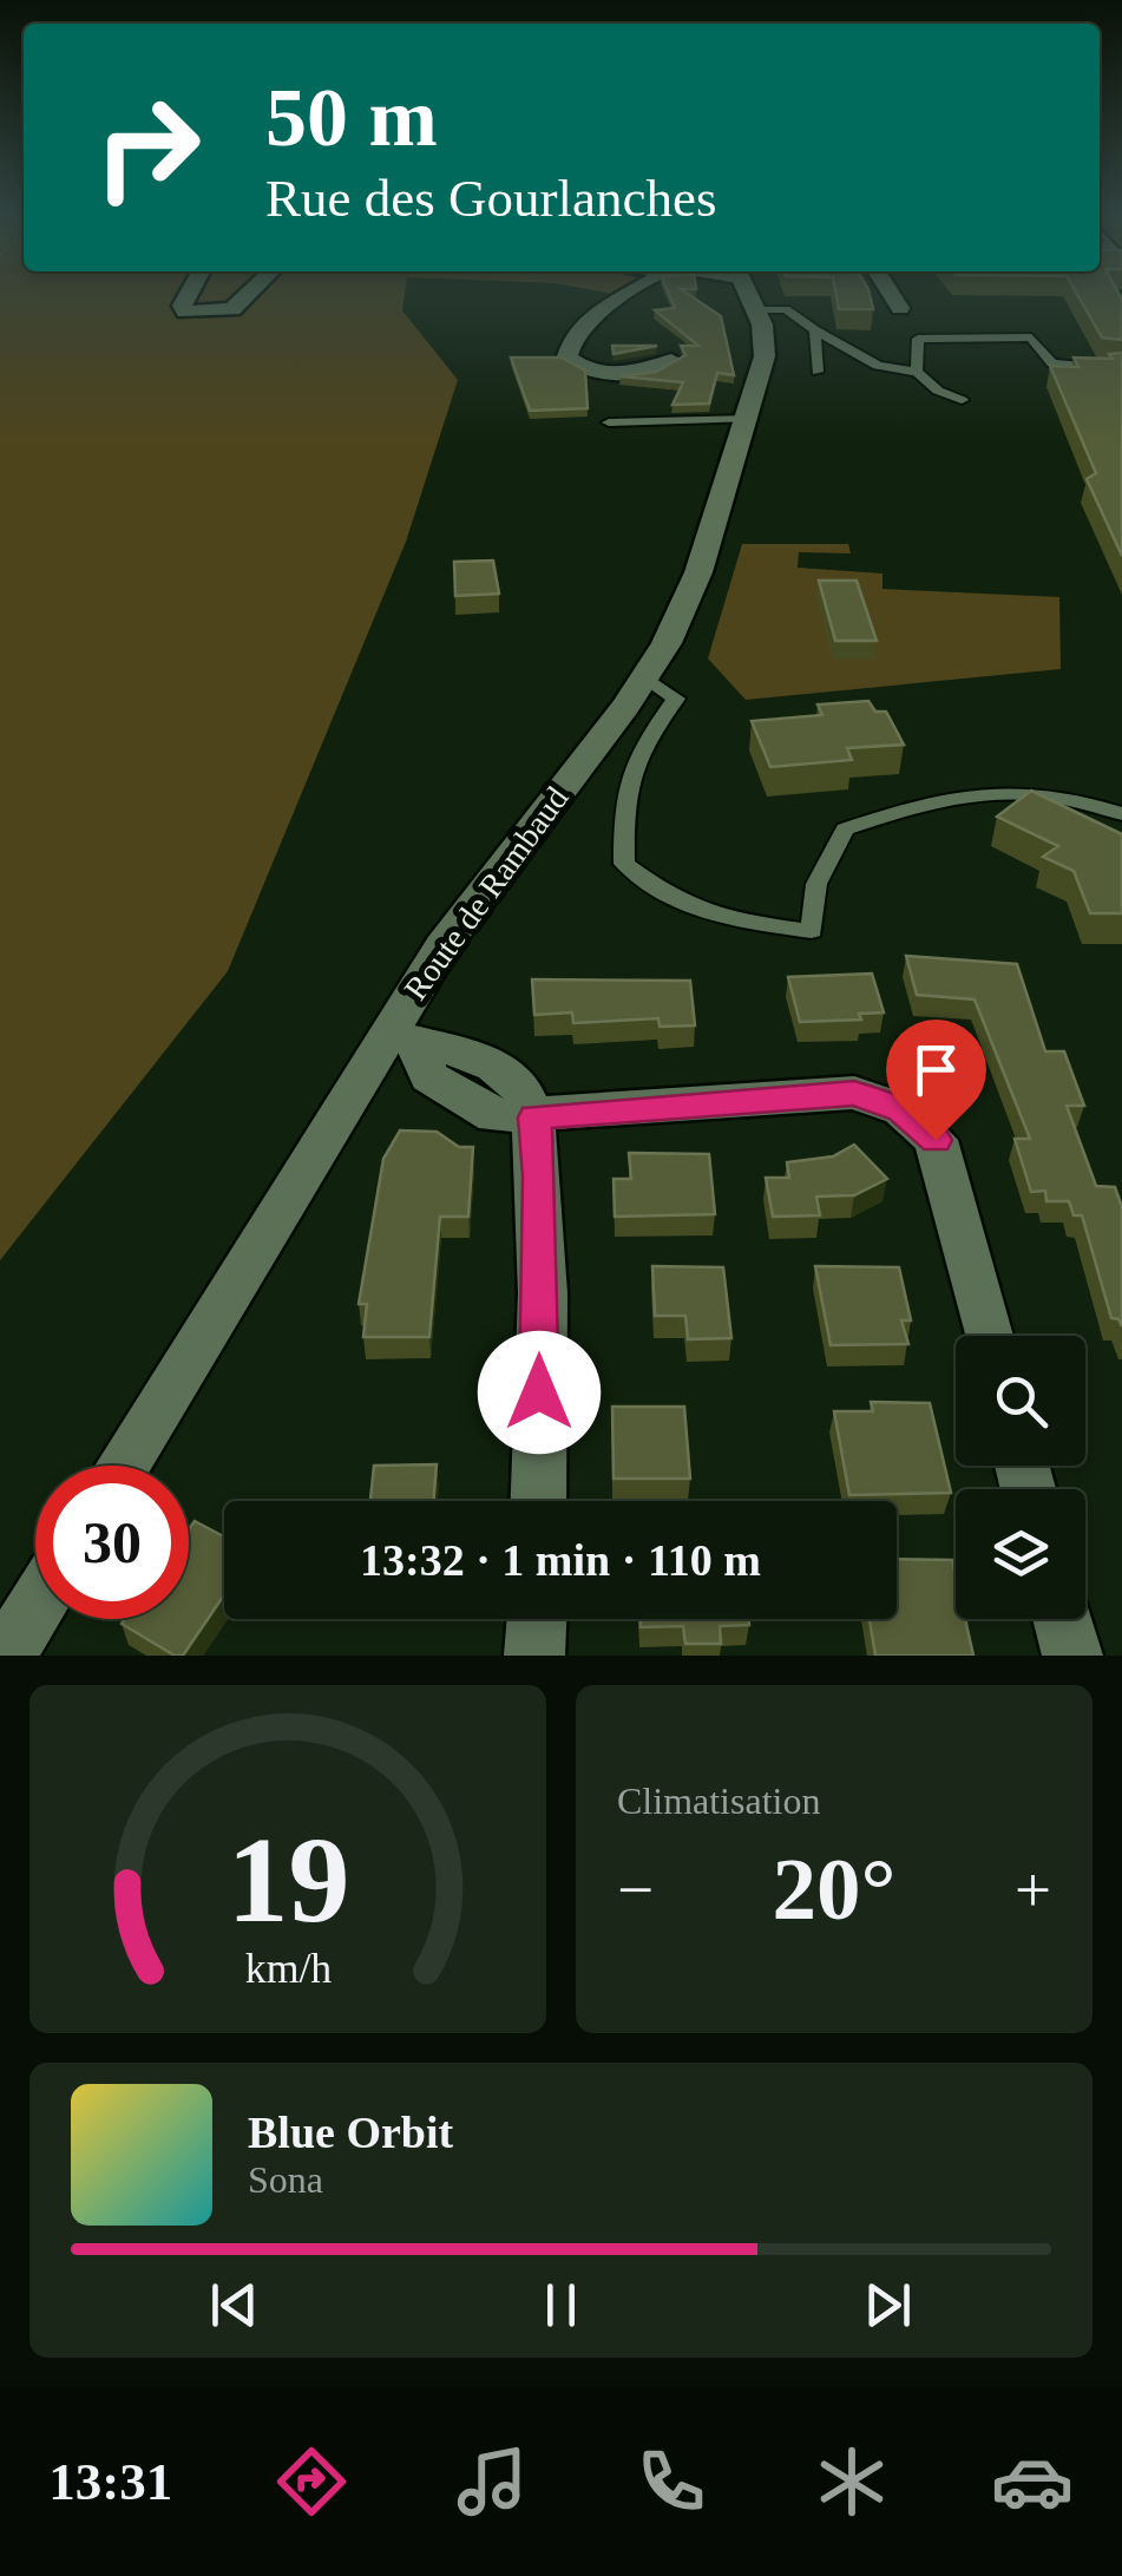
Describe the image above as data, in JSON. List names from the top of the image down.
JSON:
{
  "streets": {
    "street": ["Route de Rambaud"]
  },
  "page": {
    "turn": ["50 m", "Rue des Gourlanches"],
    "limit": "30",
    "trip": "13:32 · 1 min · 110 m",
    "tile": "Climatisation",
    "heat": ["−", "20°", "+"],
    "song": ["Blue Orbit", "Sona"],
    "tabs": "13:31",
    "gauge": ["19", "km/h"]
  }
}
